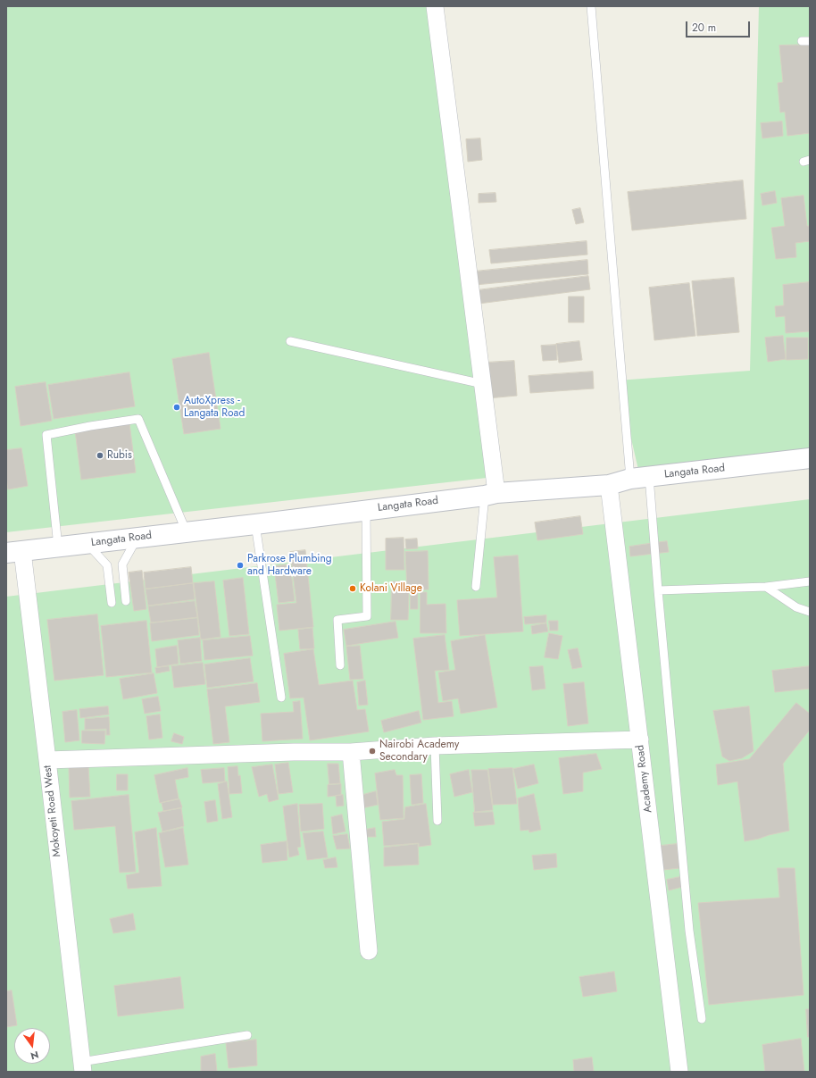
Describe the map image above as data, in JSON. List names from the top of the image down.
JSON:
{
  "streets": {
    "main road": ["Langata Road"],
    "street": ["Academy Road", "Mokoyeti Road West"]
  },
  "crossings": [
    ["Langata Road", "Academy Road"],
    ["Langata Road", "Mokoyeti Road West"]
  ],
  "places": [
    "AutoXpress - Langata Road",
    "Rubis",
    "Parkrose Plumbing and Hardware",
    "Kolani Village",
    "Nairobi Academy Secondary"
  ],
  "scale_bar": "20 m",
  "north": "bottom"
}
